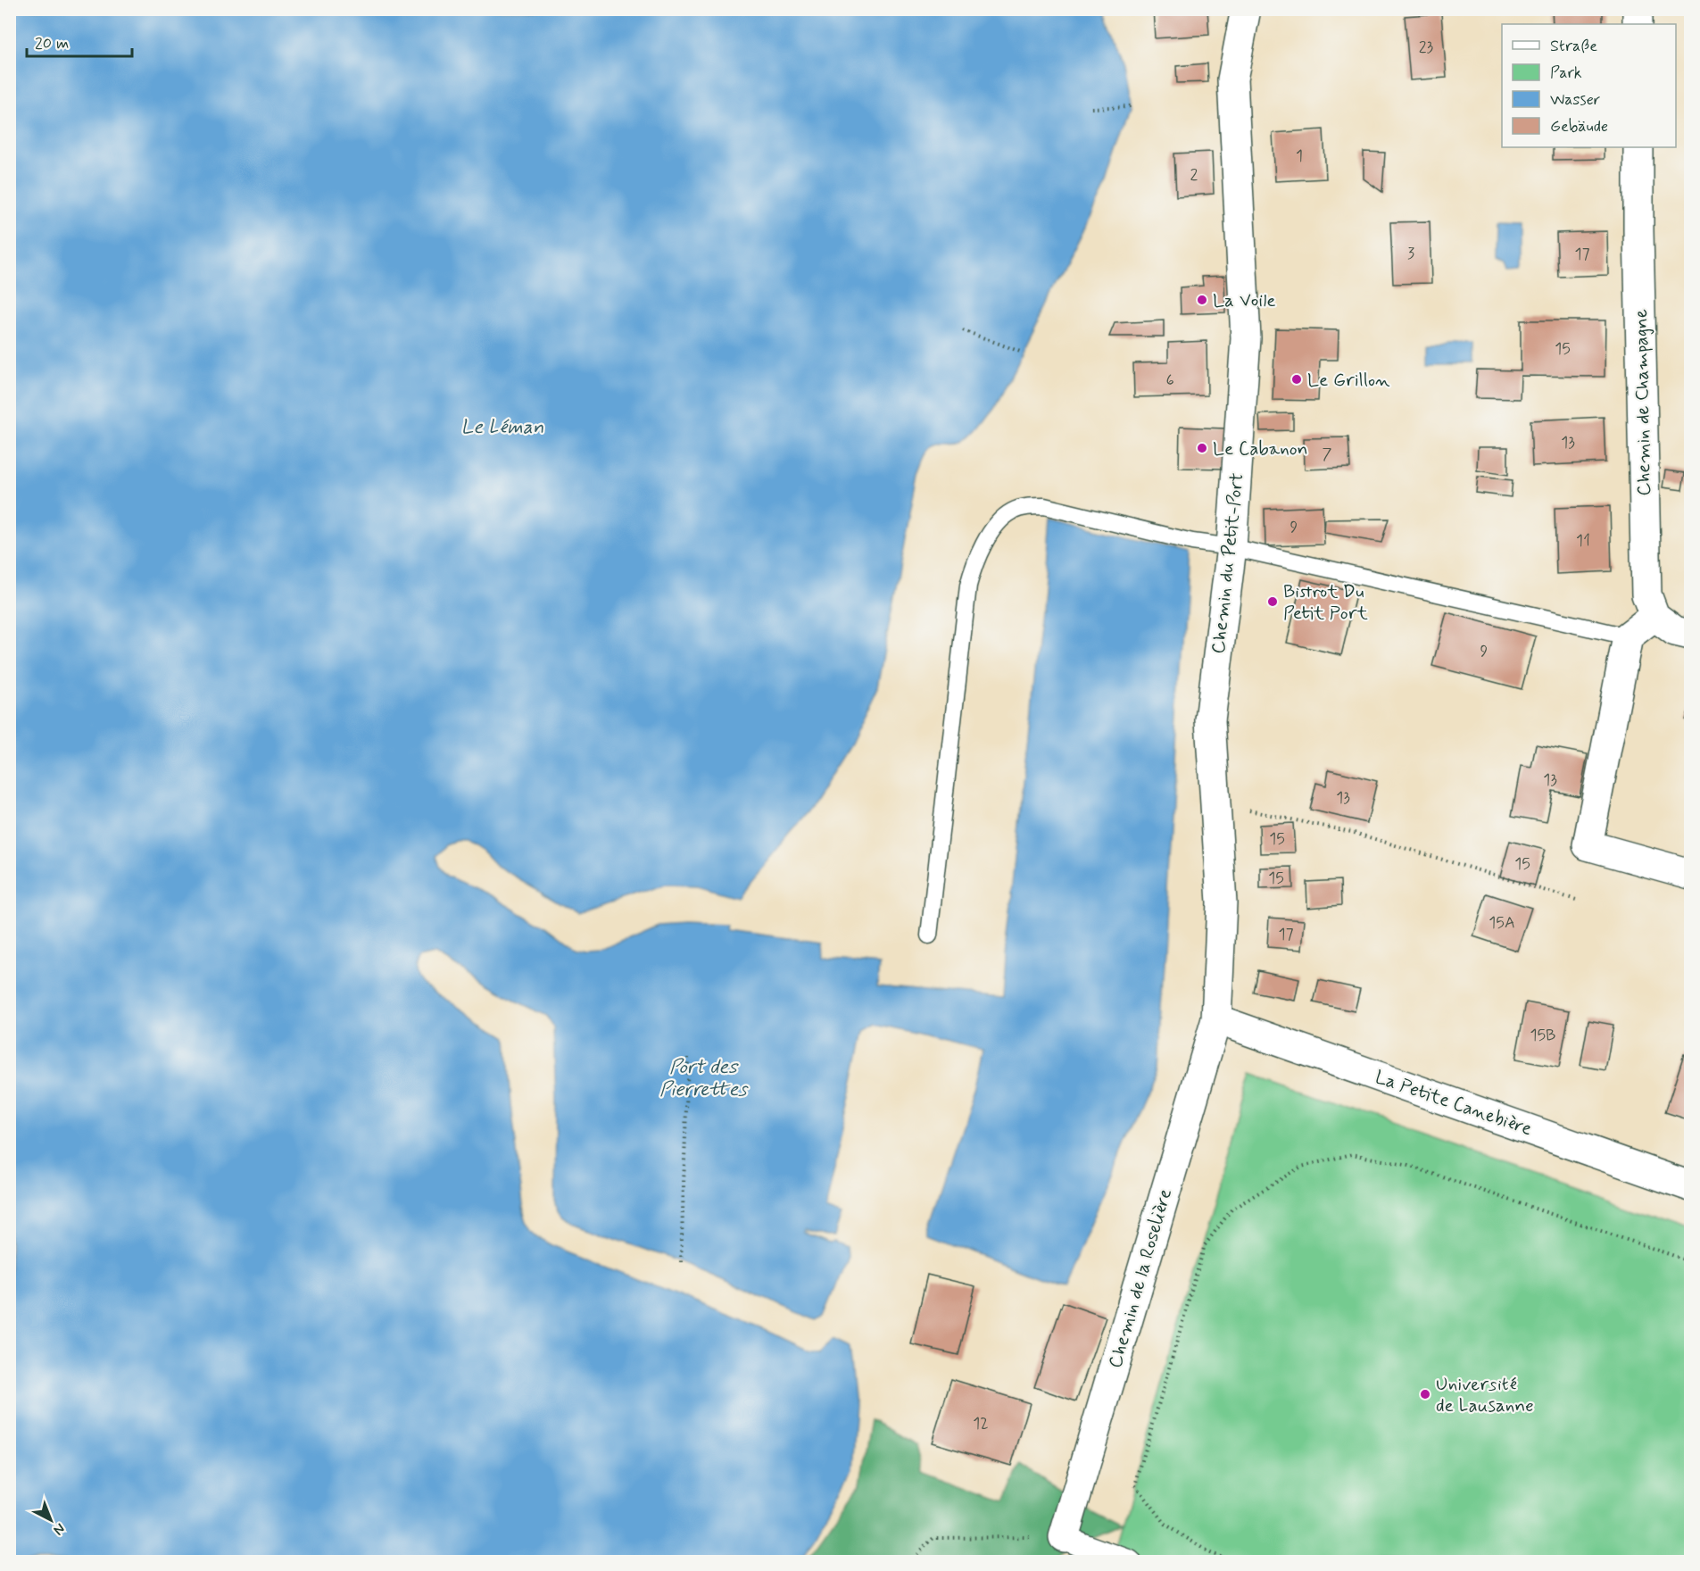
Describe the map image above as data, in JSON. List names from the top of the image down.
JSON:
{
  "streets": {
    "street": [
      "Chemin de Champagne",
      "Chemin du Petit-Port",
      "La Petite Canebière",
      "Chemin de la Roselière"
    ]
  },
  "crossings": [
    ["Chemin du Petit-Port", "La Petite Canebière"],
    ["Chemin du Petit-Port", "Chemin de la Roselière"],
    ["La Petite Canebière", "Chemin de la Roselière"]
  ],
  "water": ["Le Léman", "Port des Pierrettes"],
  "places": [
    "La Voile",
    "Le Grillon",
    "Le Cabanon",
    "Bistrot Du Petit Port",
    "Université de Lausanne"
  ],
  "house_numbers": [
    "23",
    "1",
    "2",
    "3",
    "17",
    "15",
    "6",
    "13",
    "7",
    "9",
    "11",
    "9",
    "13",
    "13",
    "15",
    "15",
    "15",
    "15A",
    "17",
    "15B",
    "12"
  ],
  "legend": [
    "Straße",
    "Park",
    "Wasser",
    "Gebäude"
  ],
  "scale_bar": "20 m",
  "north": "bottom right"
}
